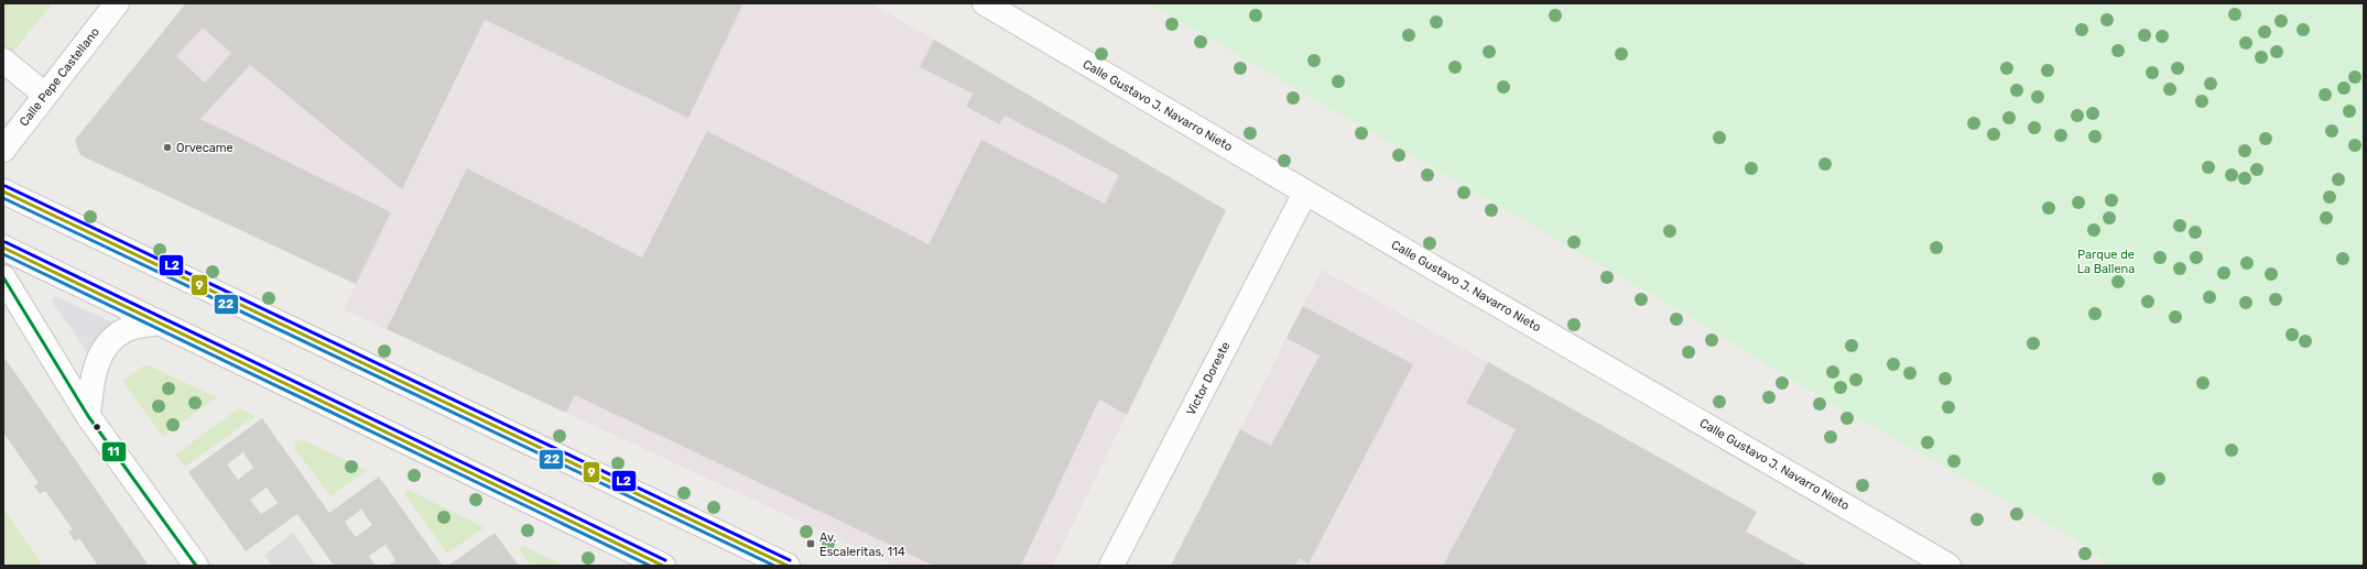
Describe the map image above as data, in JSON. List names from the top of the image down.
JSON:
{
  "streets": {
    "street": ["Calle Pepe Castellano", "Calle Gustavo J. Navarro Nieto", "Victor Doreste"]
  },
  "crossings": [
    ["Calle Gustavo J. Navarro Nieto", "Victor Doreste"]
  ],
  "parks": ["Parque de La Ballena"],
  "places": {
    "other": ["Orvecame"],
    "transit": ["Av. Escaleritas, 114"]
  },
  "lines": [
    "transit line L2",
    "transit line 9",
    "transit line 22",
    "transit line 11"
  ]
}
